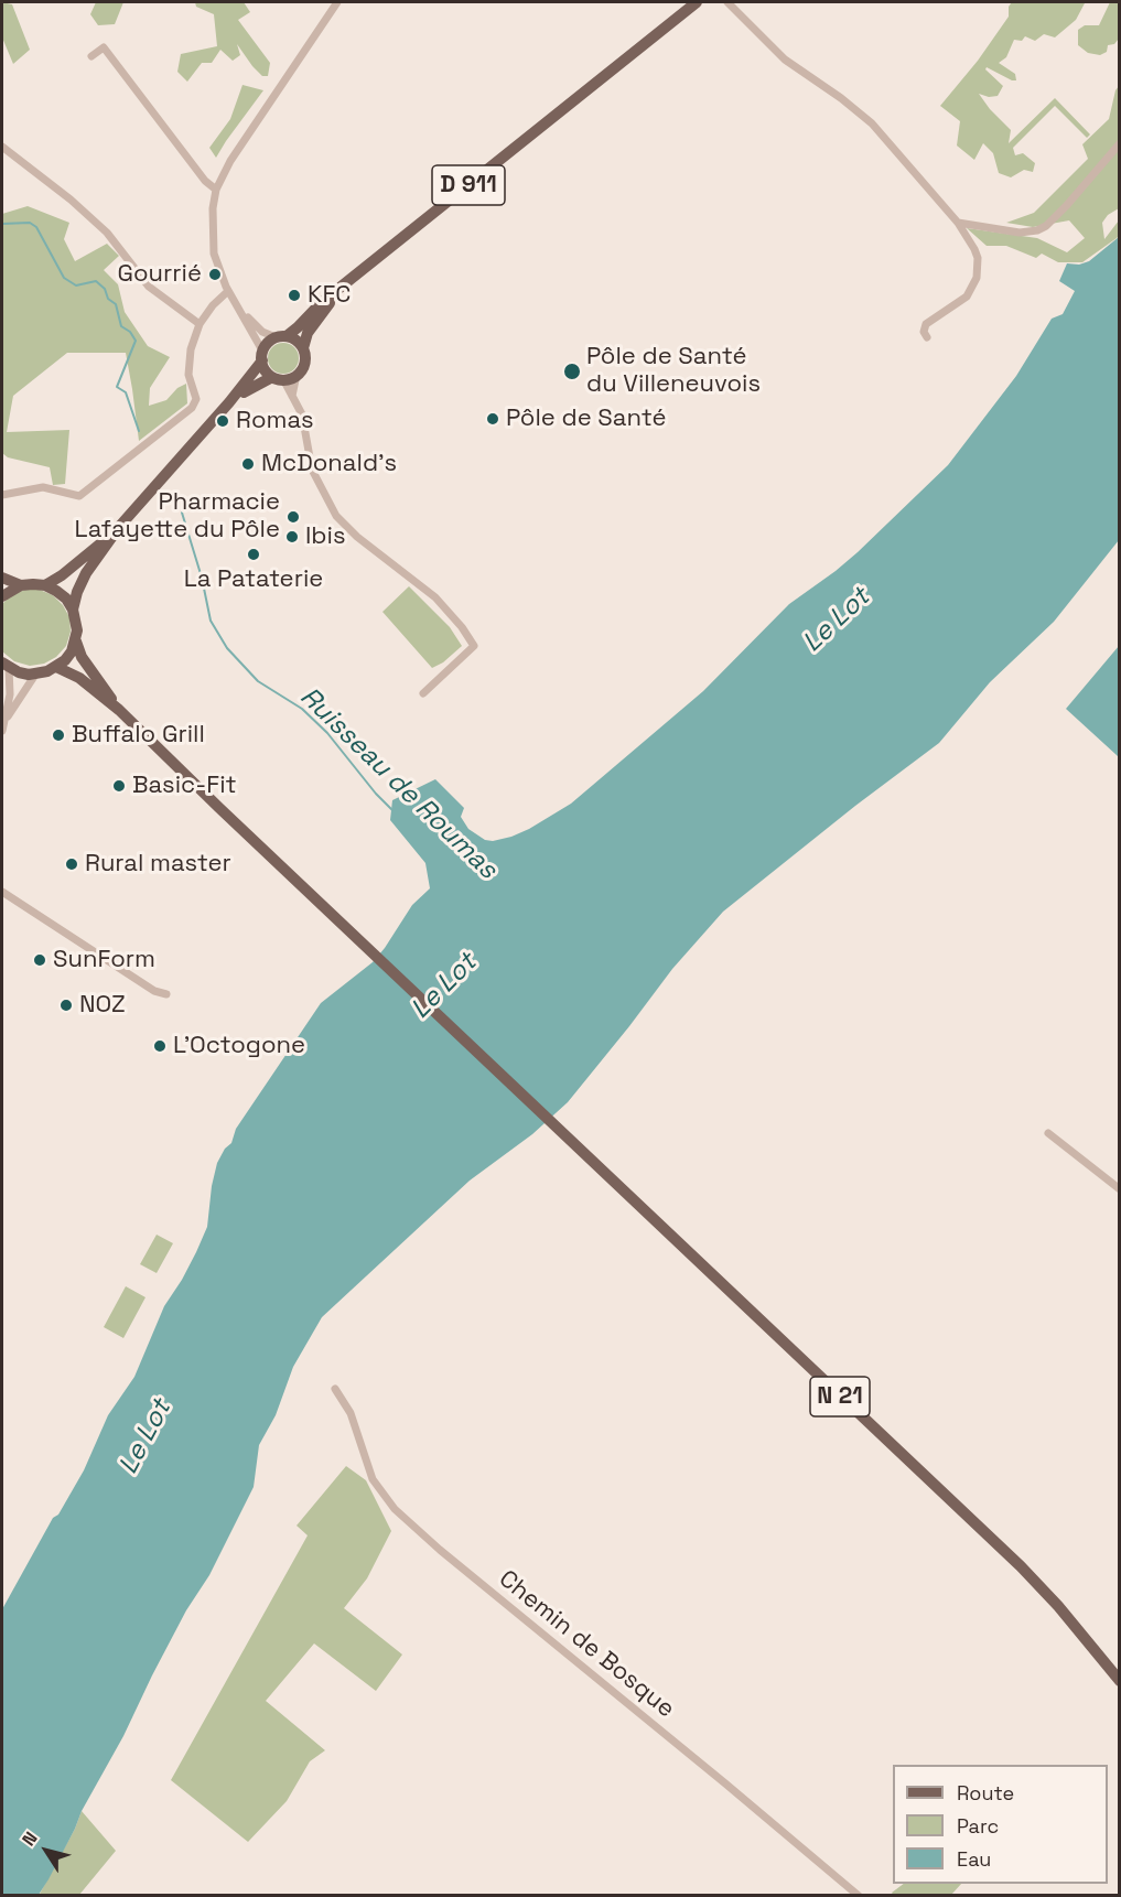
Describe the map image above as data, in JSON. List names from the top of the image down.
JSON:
{
  "streets": {
    "main road": ["D 911", "N 21"],
    "street": ["Chemin de Bosque"]
  },
  "water": ["Le Lot", "Ruisseau de Roumas"],
  "places": [
    "Gourrié",
    "KFC",
    "Pôle de Santé du Villeneuvois",
    "Pôle de Santé",
    "Romas",
    "McDonald's",
    "Pharmacie Lafayette du Pôle",
    "Ibis",
    "La Pataterie",
    "Buffalo Grill",
    "Basic-Fit",
    "Rural master",
    "SunForm",
    "NOZ",
    "L'Octogone"
  ],
  "legend": ["Route", "Parc", "Eau"],
  "north": "top left"
}
